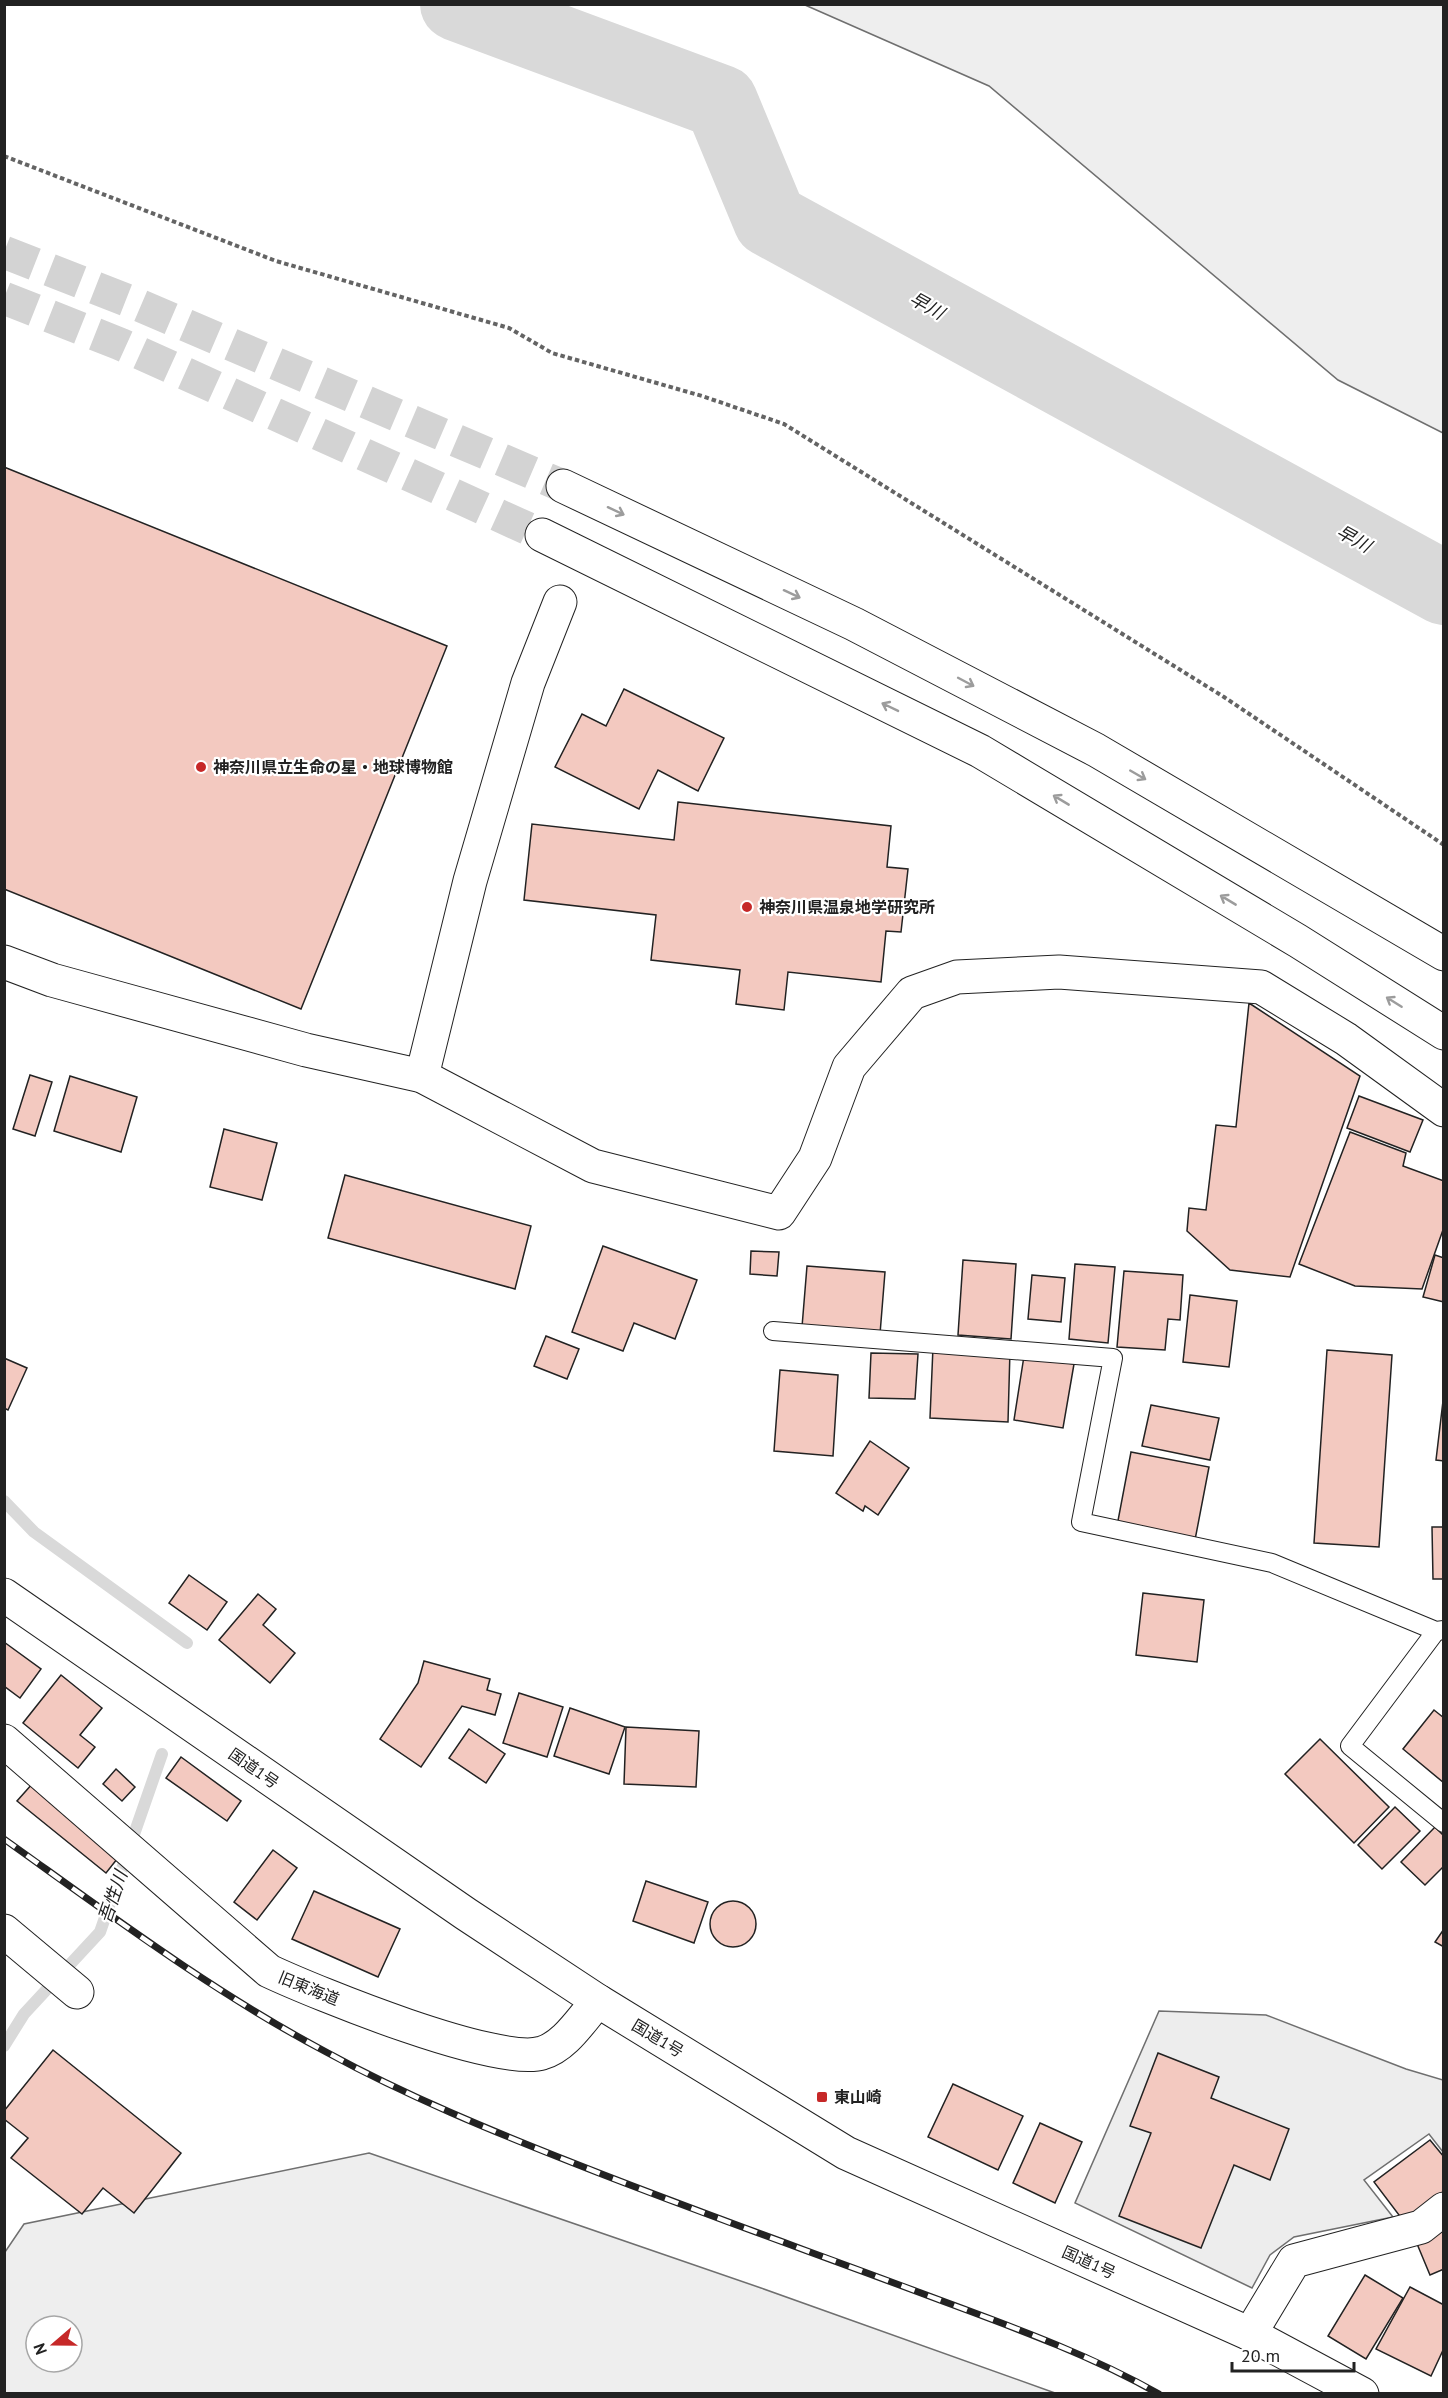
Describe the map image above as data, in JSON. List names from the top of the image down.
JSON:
{
  "streets": {
    "main road": ["国道1号", "旧東海道"]
  },
  "crossings": [
    ["国道1号", "旧東海道"]
  ],
  "water": ["早川", "吾性川"],
  "places": {
    "other": ["神奈川県立生命の星・地球博物館", "神奈川県温泉地学研究所"],
    "transit": ["東山崎"]
  },
  "scale_bar": "20 m",
  "north": "left"
}
